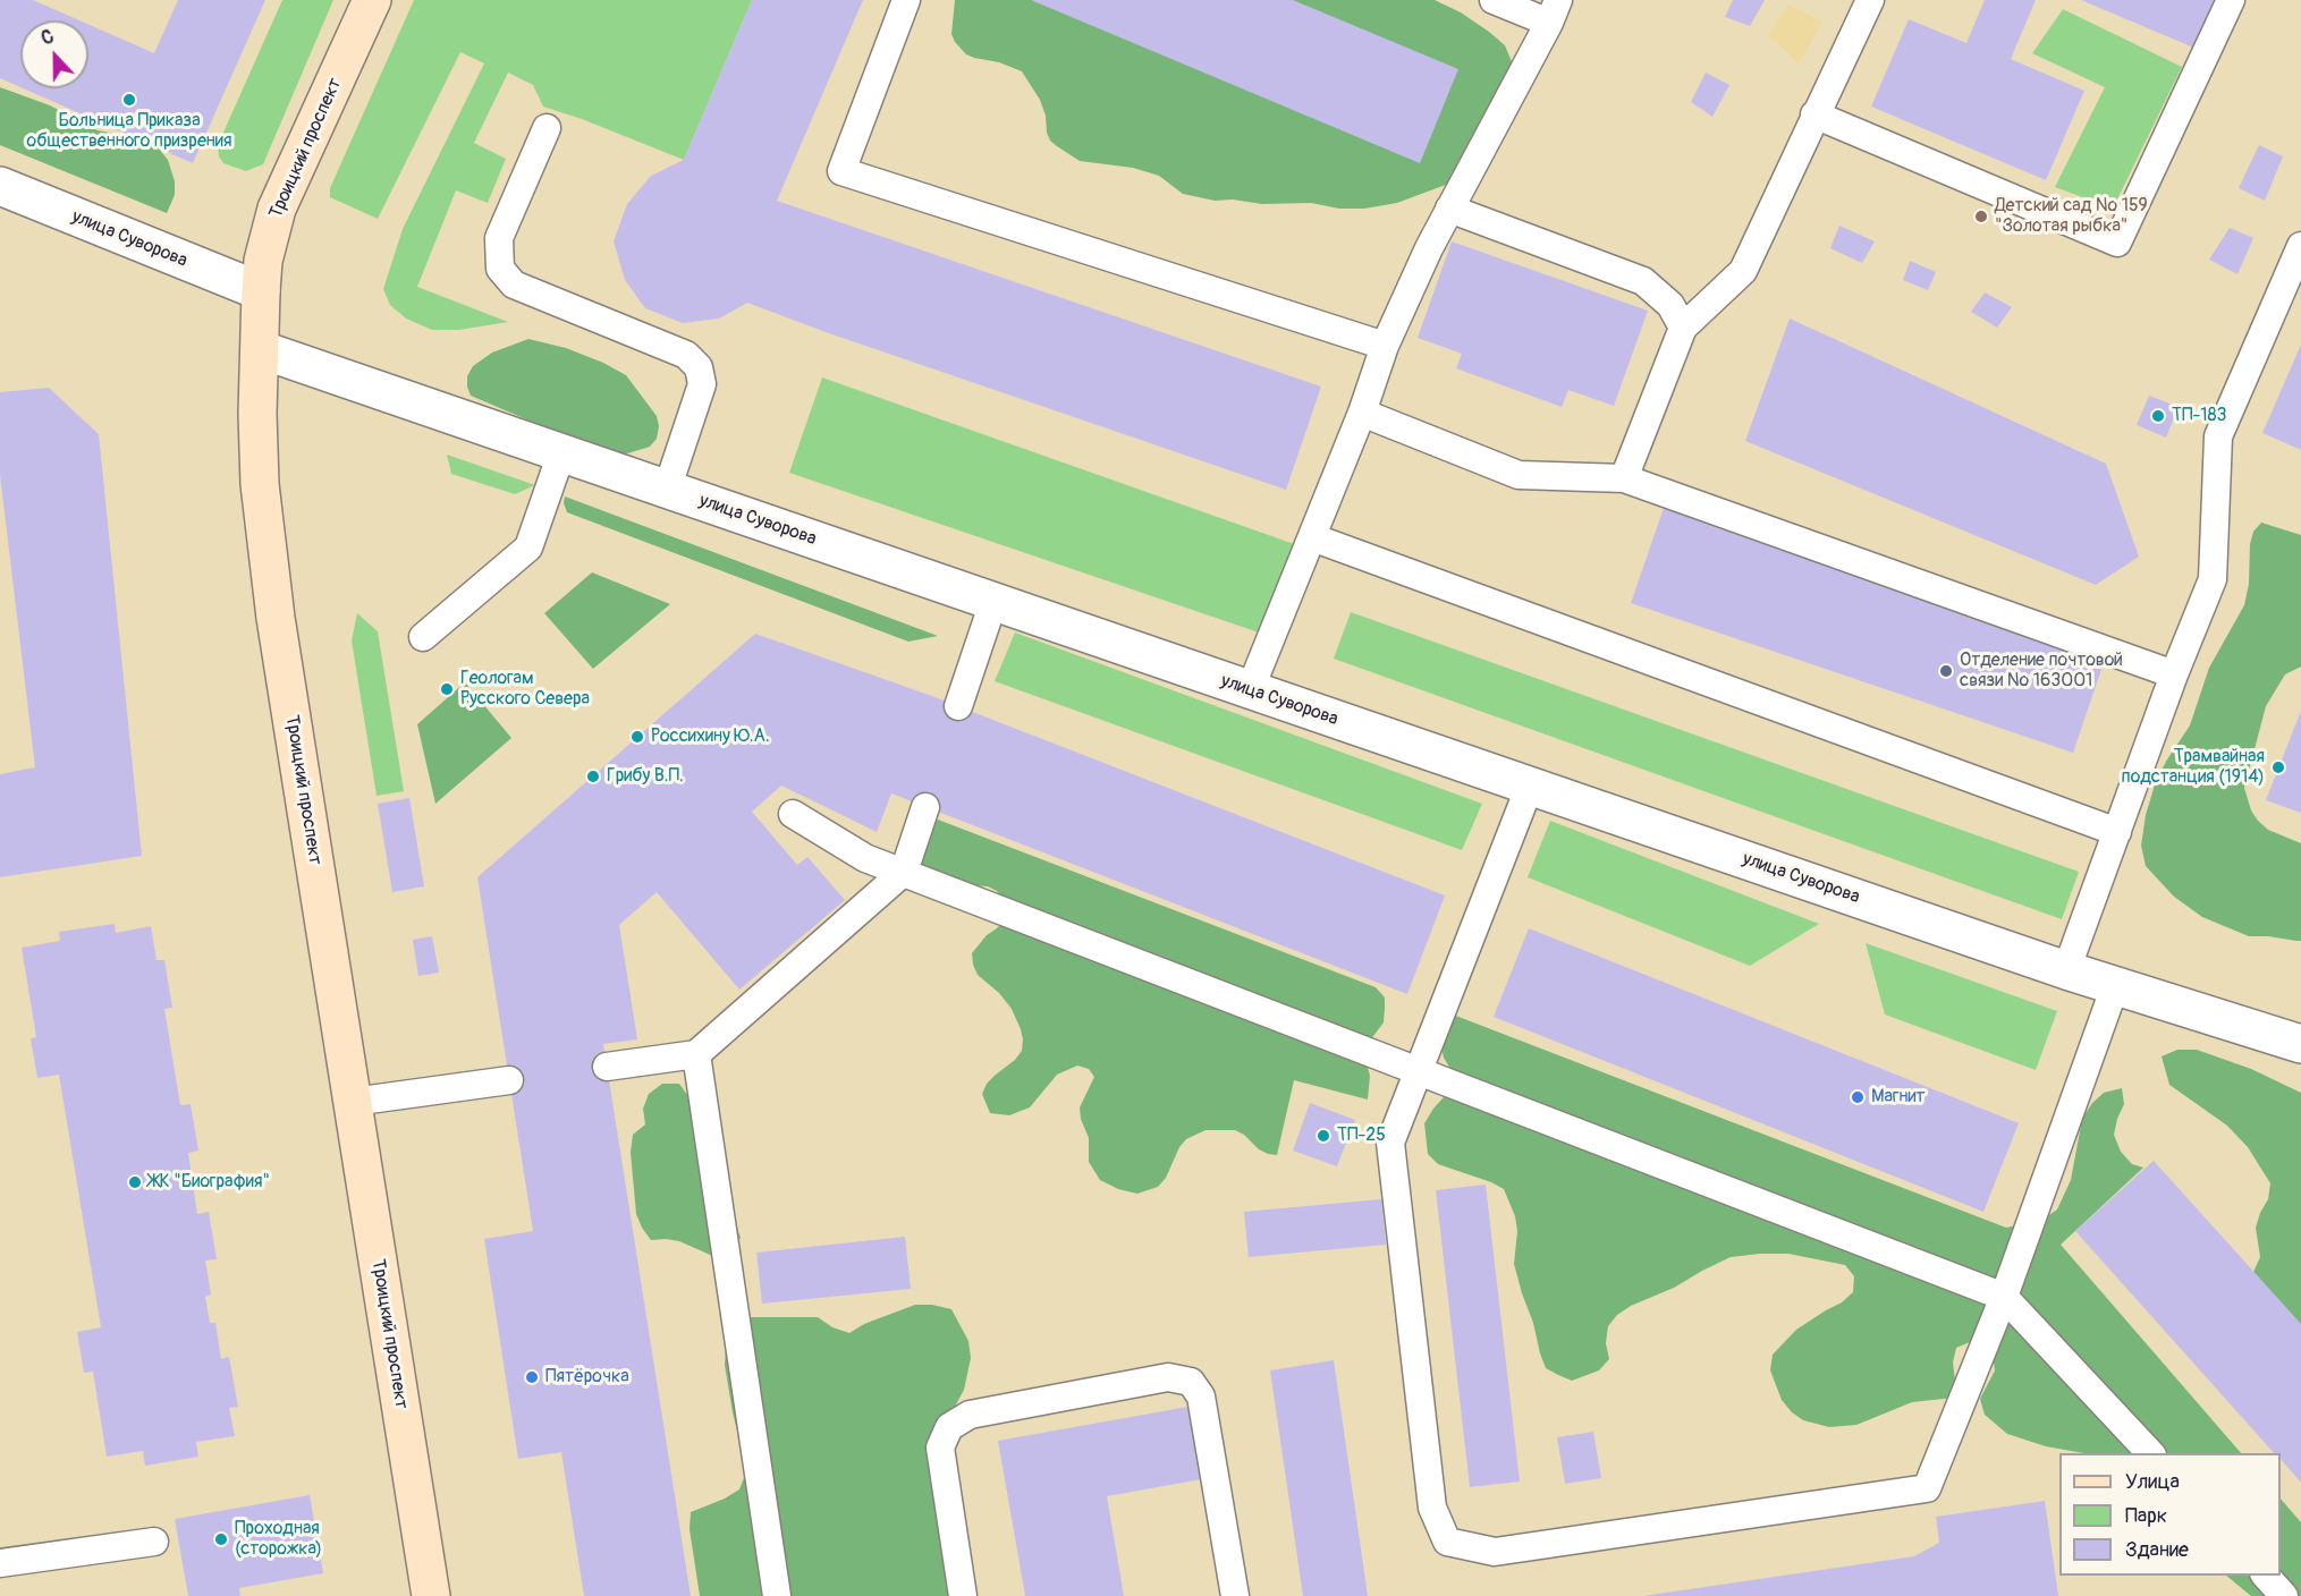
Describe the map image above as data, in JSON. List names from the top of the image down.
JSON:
{
  "streets": {
    "main road": ["Троицкий проспект"],
    "street": ["улица Суворова"]
  },
  "crossings": [
    ["Троицкий проспект", "улица Суворова"]
  ],
  "places": [
    "Больница Приказа общественного призрения",
    "Детский сад № 159 \"Золотая рыбка\"",
    "ТП-183",
    "Отделение почтовой связи № 163001",
    "Геологам Русского Севера",
    "Россихину Ю.А.",
    "Трамвайная подстанция (1914)",
    "Грибу В.П.",
    "Магнит",
    "ТП-25",
    "ЖК \"Биография\"",
    "Пятёрочка",
    "Проходная (сторожка)"
  ],
  "legend": ["Улица", "Парк", "Здание"],
  "north": "top"
}
